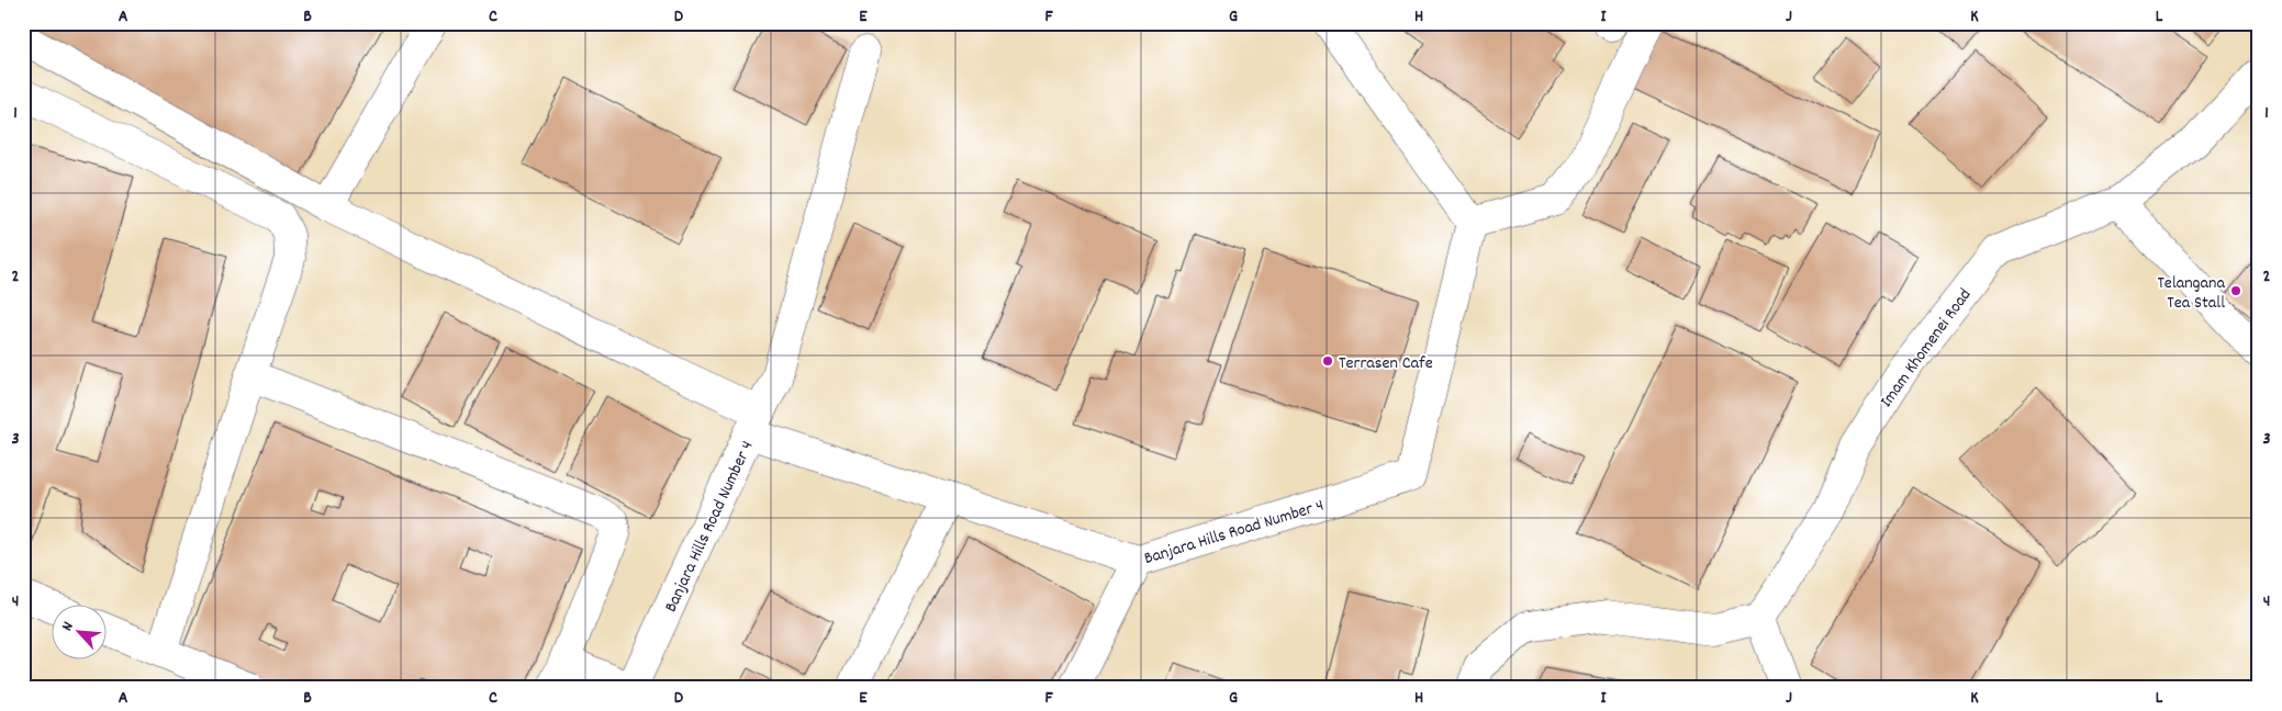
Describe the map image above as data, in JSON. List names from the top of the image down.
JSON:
{
  "streets": {
    "street": ["Imam Khomenei Road", "Banjara Hills Road Number 4"]
  },
  "places": ["Telangana Tea Stall", "Terrasen Cafe"],
  "north": "top left",
  "grid": {
    "columns": [
      "A",
      "B",
      "C",
      "D",
      "E",
      "F",
      "G",
      "H",
      "I",
      "J",
      "K",
      "L"
    ],
    "rows": [
      "1",
      "2",
      "3",
      "4"
    ]
  }
}
